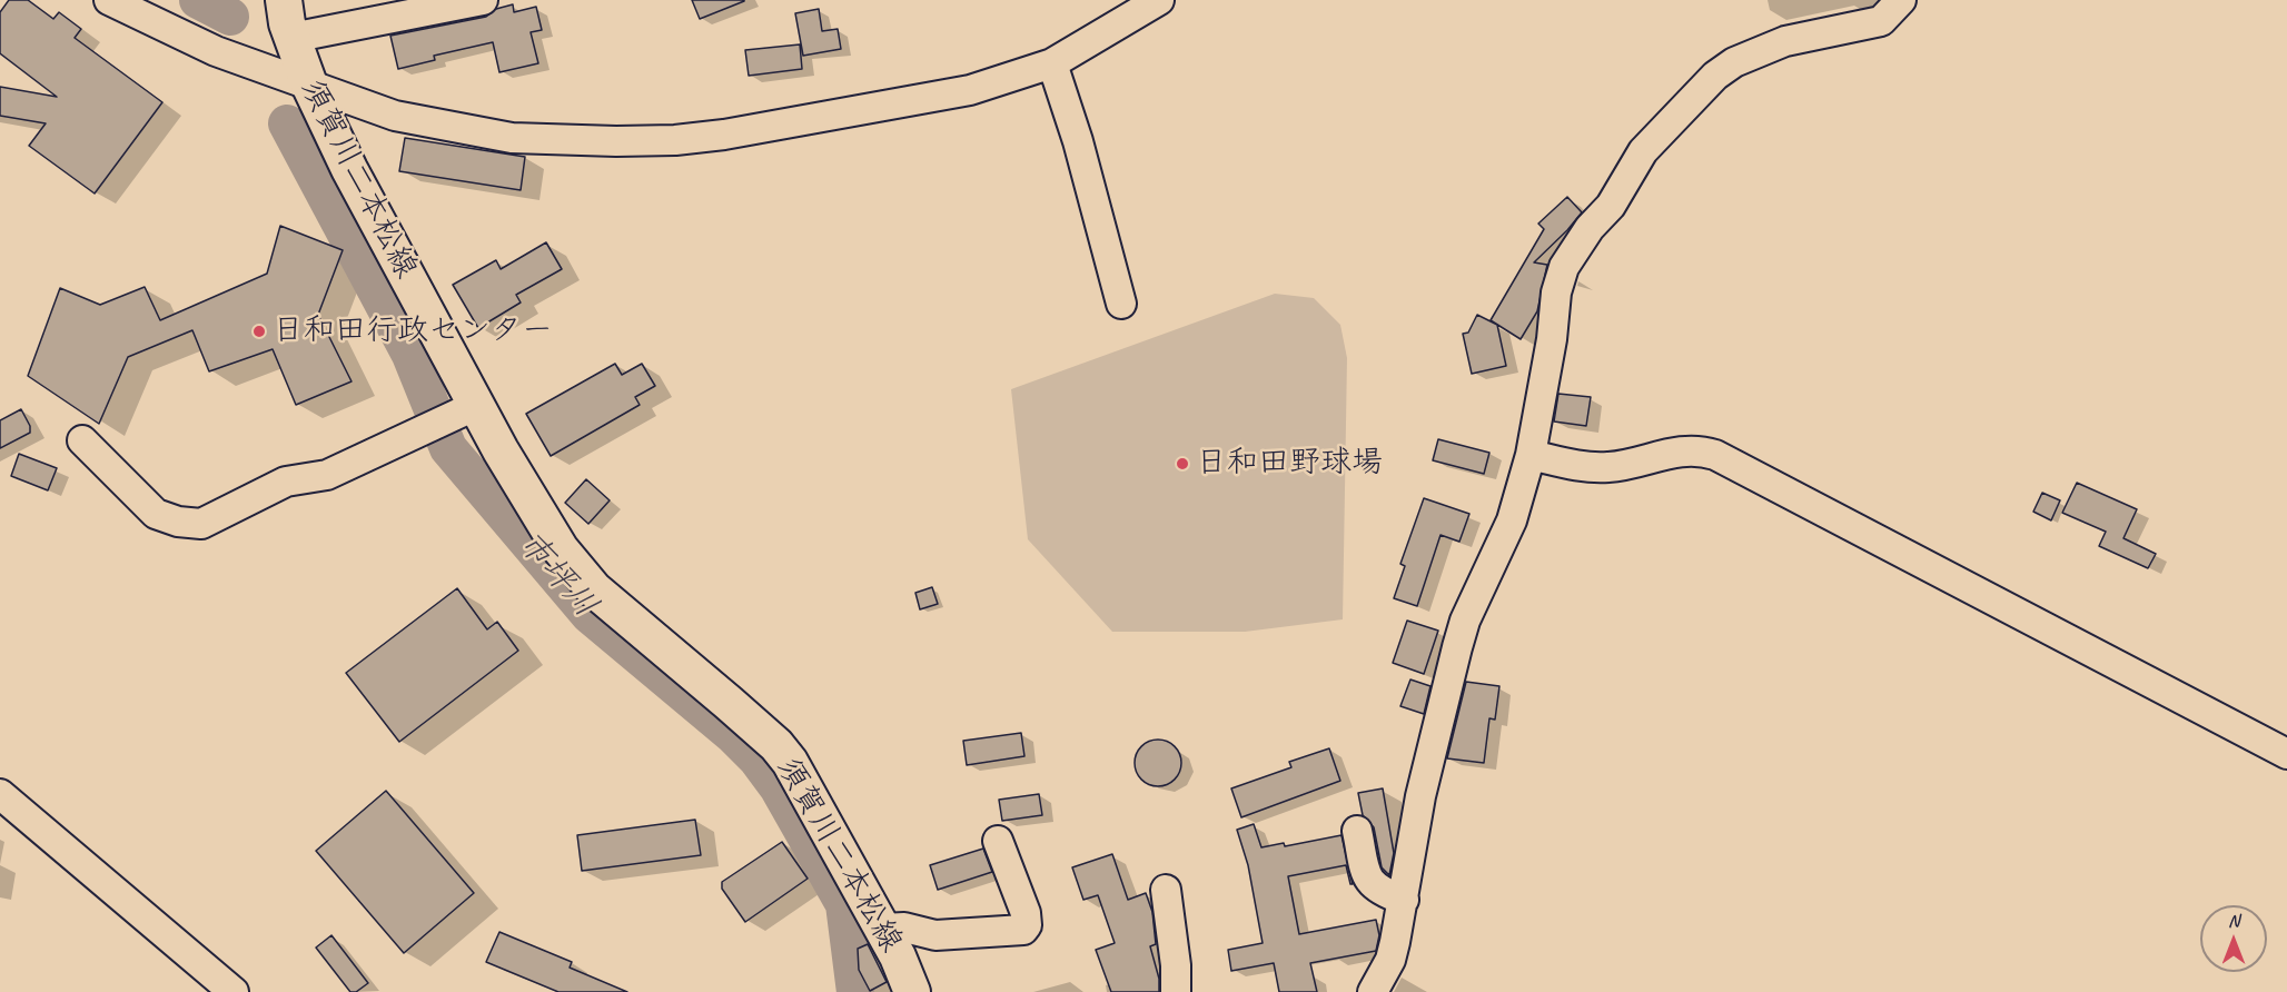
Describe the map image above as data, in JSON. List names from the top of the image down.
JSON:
{
  "streets": {
    "main road": ["須賀川二本松線"]
  },
  "water": ["市坪川"],
  "places": ["日和田行政センター", "日和田野球場"],
  "north": "top"
}
